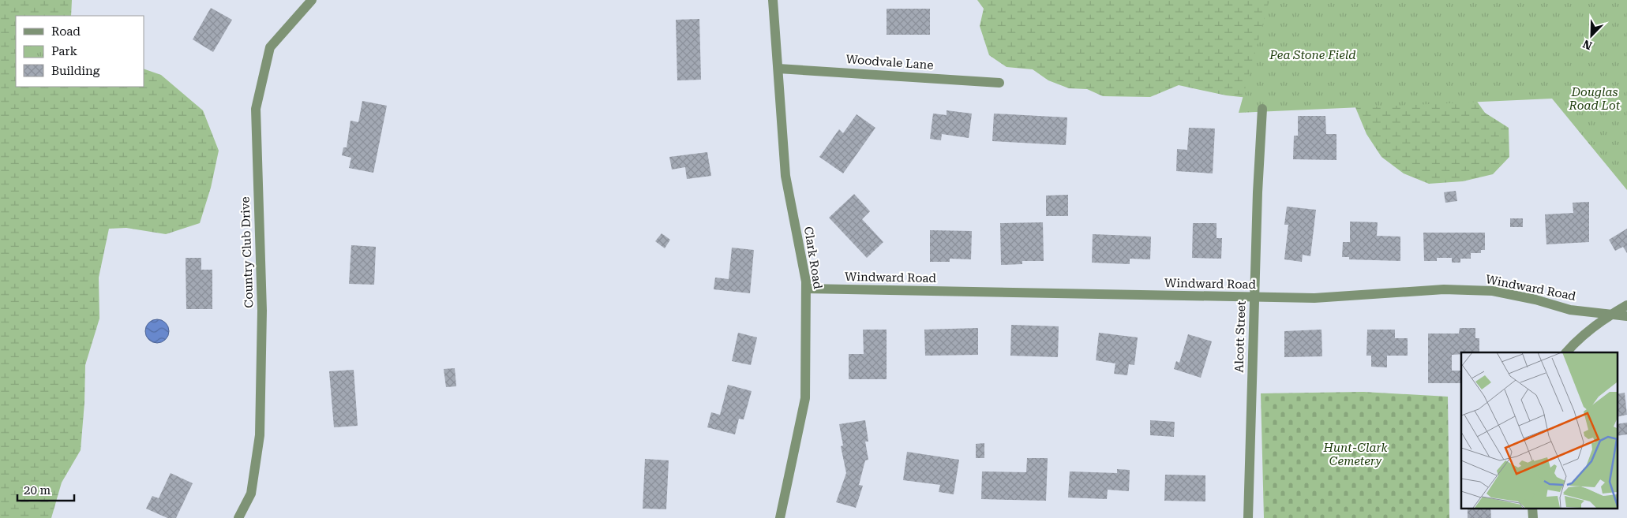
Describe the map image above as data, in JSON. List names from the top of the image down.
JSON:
{
  "streets": {
    "street": [
      "Woodvale Lane",
      "Country Club Drive",
      "Clark Road",
      "Windward Road",
      "Alcott Street"
    ]
  },
  "crossings": [
    ["Woodvale Lane", "Clark Road"],
    ["Clark Road", "Windward Road"],
    ["Windward Road", "Alcott Street"]
  ],
  "parks": ["Pea Stone Field", "Douglas Road Lot", "Hunt-Clark Cemetery"],
  "legend": ["Road", "Park", "Building"],
  "scale_bar": "20 m",
  "north": "bottom left"
}
